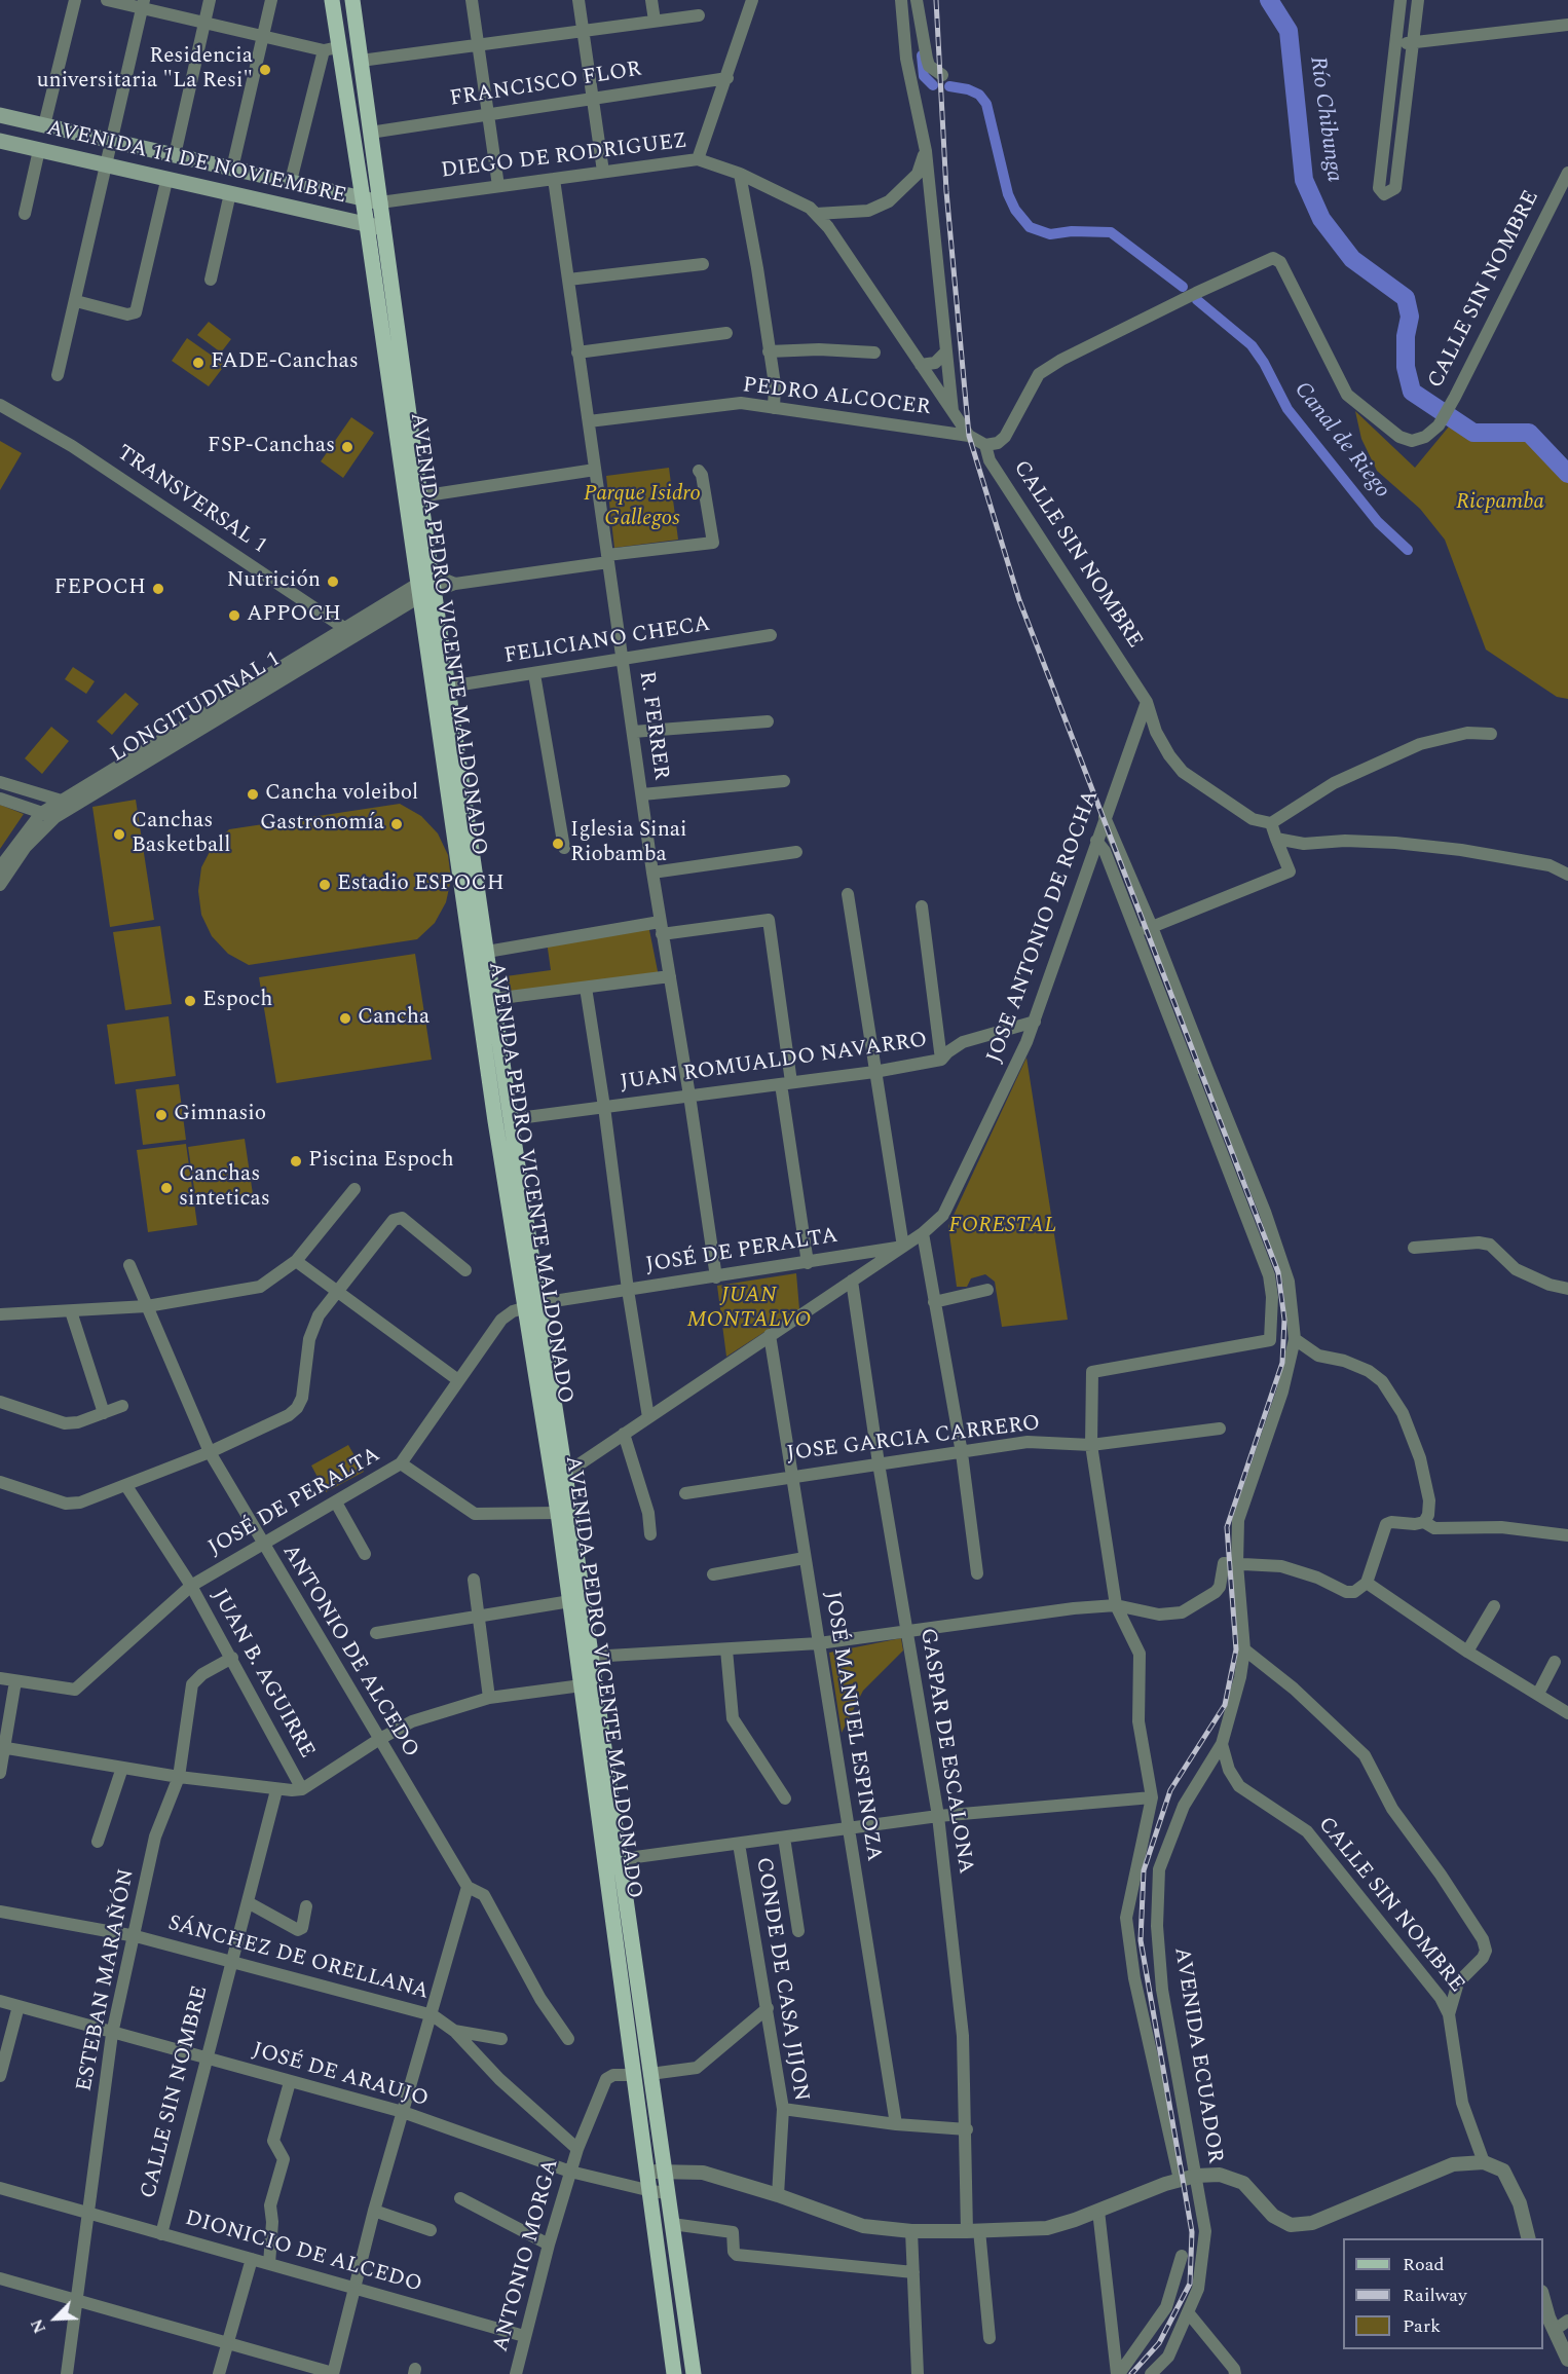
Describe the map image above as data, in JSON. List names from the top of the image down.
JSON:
{
  "streets": {
    "main road": ["AVENIDA 11 DE NOVIEMBRE", "AVENIDA PEDRO VICENTE MALDONADO"],
    "street": [
      "FRANCISCO FLOR",
      "DIEGO DE RODRIGUEZ",
      "CALLE SIN NOMBRE",
      "PEDRO ALCOCER",
      "TRANSVERSAL 1",
      "FELICIANO CHECA",
      "LONGITUDINAL 1",
      "R. FERRER",
      "JOSE ANTONIO DE ROCHA",
      "JUAN ROMUALDO NAVARRO",
      "JOSÉ DE PERALTA",
      "JOSE GARCIA CARRERO",
      "ANTONIO DE ALCEDO",
      "JUAN B. AGUIRRE",
      "JOSÉ MANUEL ESPINOZA",
      "GASPAR DE ESCALONA",
      "SÁNCHEZ DE ORELLANA",
      "CONDE DE CASA JIJON",
      "ESTEBAN MARAÑÓN",
      "AVENIDA ECUADOR",
      "JOSÉ DE ARAUJO",
      "DIONICIO DE ALCEDO",
      "ANTONIO MORGA"
    ]
  },
  "crossings": [
    ["FRANCISCO FLOR", "AVENIDA PEDRO VICENTE MALDONADO"],
    ["DIEGO DE RODRIGUEZ", "AVENIDA 11 DE NOVIEMBRE"],
    ["DIEGO DE RODRIGUEZ", "PEDRO ALCOCER"],
    ["DIEGO DE RODRIGUEZ", "AVENIDA PEDRO VICENTE MALDONADO"],
    ["DIEGO DE RODRIGUEZ", "R. FERRER"],
    ["AVENIDA 11 DE NOVIEMBRE", "AVENIDA PEDRO VICENTE MALDONADO"],
    ["CALLE SIN NOMBRE", "JOSE ANTONIO DE ROCHA"],
    ["CALLE SIN NOMBRE", "SÁNCHEZ DE ORELLANA"],
    ["CALLE SIN NOMBRE", "AVENIDA ECUADOR"],
    ["CALLE SIN NOMBRE", "JOSÉ DE ARAUJO"],
    ["CALLE SIN NOMBRE", "DIONICIO DE ALCEDO"],
    ["PEDRO ALCOCER", "R. FERRER"],
    ["TRANSVERSAL 1", "LONGITUDINAL 1"],
    ["AVENIDA PEDRO VICENTE MALDONADO", "FELICIANO CHECA"],
    ["AVENIDA PEDRO VICENTE MALDONADO", "LONGITUDINAL 1"],
    ["AVENIDA PEDRO VICENTE MALDONADO", "JOSE ANTONIO DE ROCHA"],
    ["AVENIDA PEDRO VICENTE MALDONADO", "JUAN ROMUALDO NAVARRO"],
    ["AVENIDA PEDRO VICENTE MALDONADO", "JOSÉ DE PERALTA"],
    ["AVENIDA PEDRO VICENTE MALDONADO", "JOSÉ DE ARAUJO"],
    ["FELICIANO CHECA", "R. FERRER"],
    ["LONGITUDINAL 1", "R. FERRER"],
    ["R. FERRER", "JUAN ROMUALDO NAVARRO"],
    ["R. FERRER", "JOSÉ DE PERALTA"],
    ["JOSE ANTONIO DE ROCHA", "JUAN ROMUALDO NAVARRO"],
    ["JOSE ANTONIO DE ROCHA", "JOSÉ DE PERALTA"],
    ["JOSE ANTONIO DE ROCHA", "JOSÉ MANUEL ESPINOZA"],
    ["JOSE ANTONIO DE ROCHA", "GASPAR DE ESCALONA"],
    ["JOSE ANTONIO DE ROCHA", "AVENIDA ECUADOR"],
    ["JOSÉ DE PERALTA", "ANTONIO DE ALCEDO"],
    ["JOSÉ DE PERALTA", "JUAN B. AGUIRRE"],
    ["JOSE GARCIA CARRERO", "JOSÉ MANUEL ESPINOZA"],
    ["JOSE GARCIA CARRERO", "GASPAR DE ESCALONA"],
    ["JUAN B. AGUIRRE", "ESTEBAN MARAÑÓN"],
    ["SÁNCHEZ DE ORELLANA", "ESTEBAN MARAÑÓN"],
    ["SÁNCHEZ DE ORELLANA", "ANTONIO MORGA"],
    ["ESTEBAN MARAÑÓN", "JOSÉ DE ARAUJO"],
    ["ESTEBAN MARAÑÓN", "DIONICIO DE ALCEDO"],
    ["JOSÉ DE ARAUJO", "ANTONIO MORGA"],
    ["DIONICIO DE ALCEDO", "ANTONIO MORGA"]
  ],
  "water": ["Río Chibunga", "Canal de Riego"],
  "parks": [
    "Parque Isidro Gallegos",
    "Ricpamba",
    "FORESTAL",
    "JUAN MONTALVO"
  ],
  "places": [
    "Residencia universitaria \"La Resi\"",
    "FADE-Canchas",
    "FSP-Canchas",
    "Nutrición",
    "FEPOCH",
    "APPOCH",
    "Cancha voleibol",
    "Gastronomía",
    "Canchas Basketball",
    "Iglesia Sinai Riobamba",
    "Estadio ESPOCH",
    "Espoch",
    "Cancha",
    "Gimnasio",
    "Piscina Espoch",
    "Canchas sinteticas"
  ],
  "legend": ["Road", "Railway", "Park"],
  "north": "bottom left"
}
